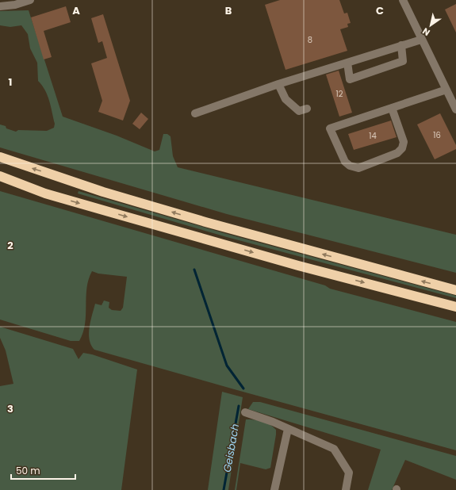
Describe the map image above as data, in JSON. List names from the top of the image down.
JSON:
{
  "water": ["Geisbach"],
  "house_numbers": [
    "8",
    "12",
    "16",
    "14"
  ],
  "scale_bar": "50 m",
  "north": "bottom left",
  "grid": {
    "columns": ["A", "B", "C"],
    "rows": ["1", "2", "3"]
  }
}
